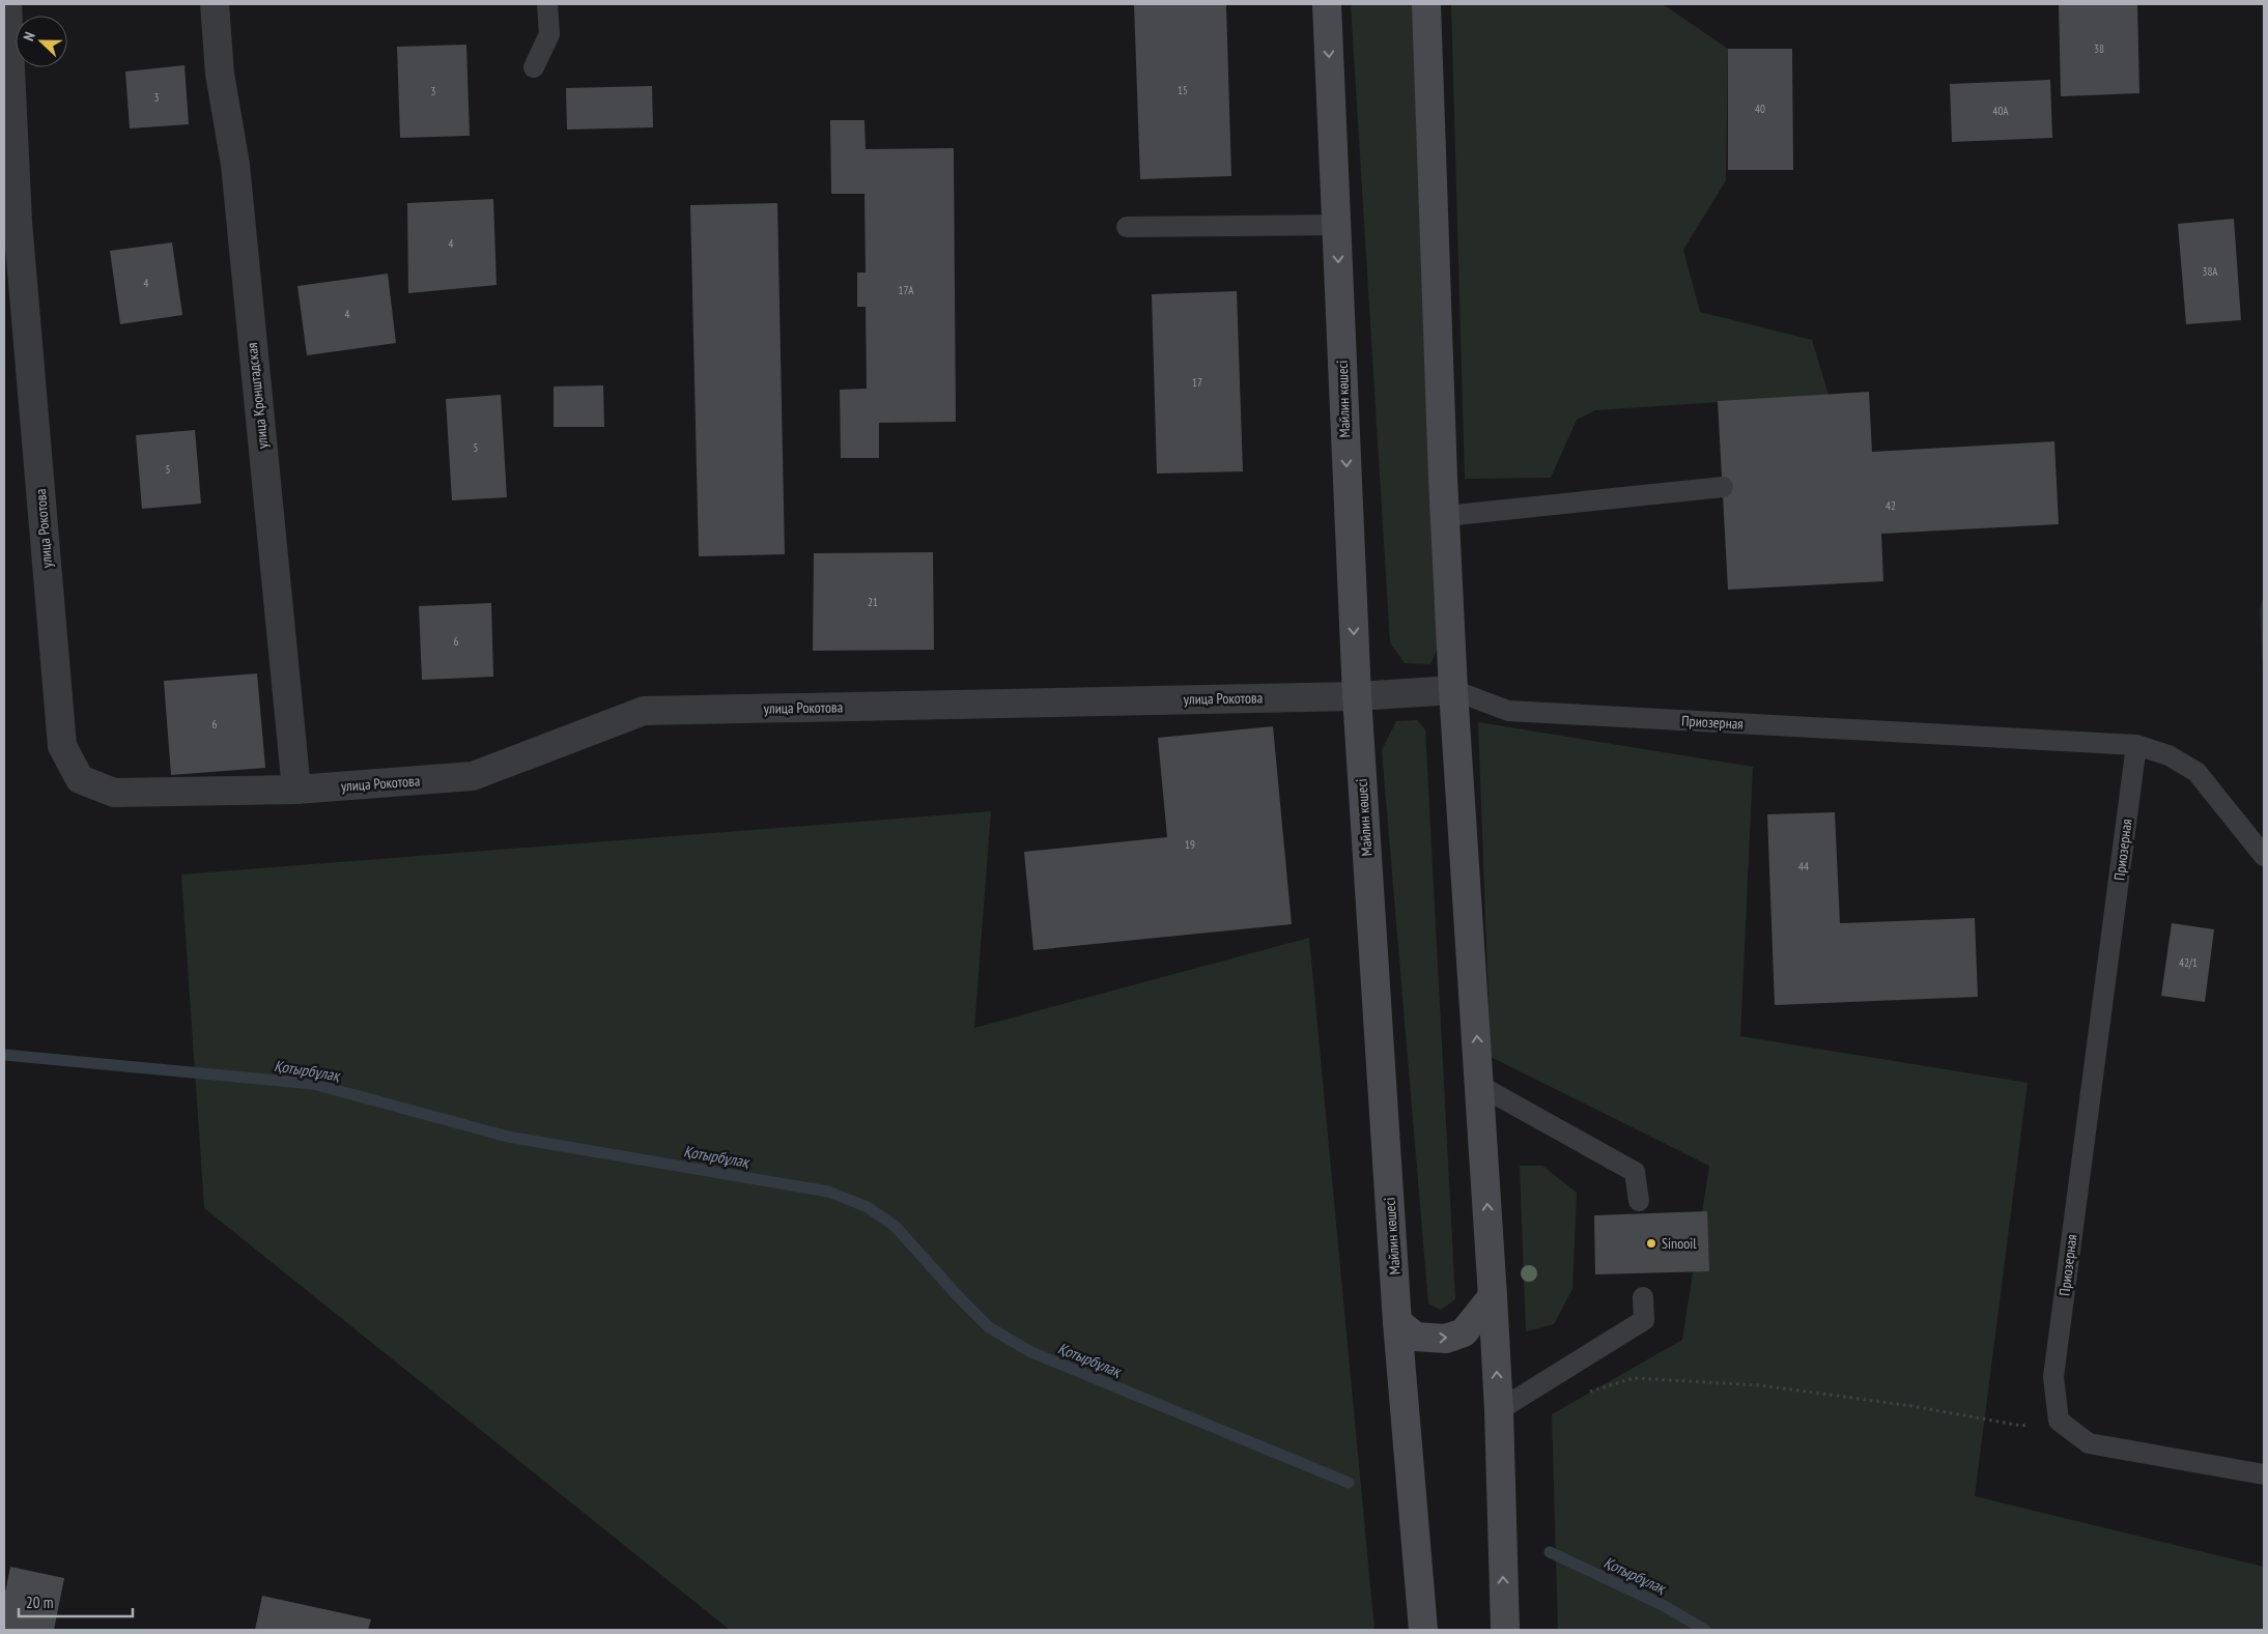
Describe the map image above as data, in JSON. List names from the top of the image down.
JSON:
{
  "streets": {
    "main road": ["Майлин көшесі"],
    "street": ["улица Кронштадская", "улица Рокотова"],
    "lane": ["Приозерная"]
  },
  "crossings": [
    ["улица Кронштадская", "улица Рокотова"],
    ["Майлин көшесі", "улица Рокотова"],
    ["улица Рокотова", "Приозерная"]
  ],
  "water": ["Қотырбұлақ"],
  "places": ["Sinooil"],
  "house_numbers": [
    "38",
    "15",
    "3",
    "3",
    "40",
    "40А",
    "4",
    "38А",
    "4",
    "17А",
    "4",
    "17",
    "5",
    "5",
    "42",
    "21",
    "6",
    "6",
    "19",
    "44",
    "42/1"
  ],
  "scale_bar": "20 m",
  "north": "left"
}
